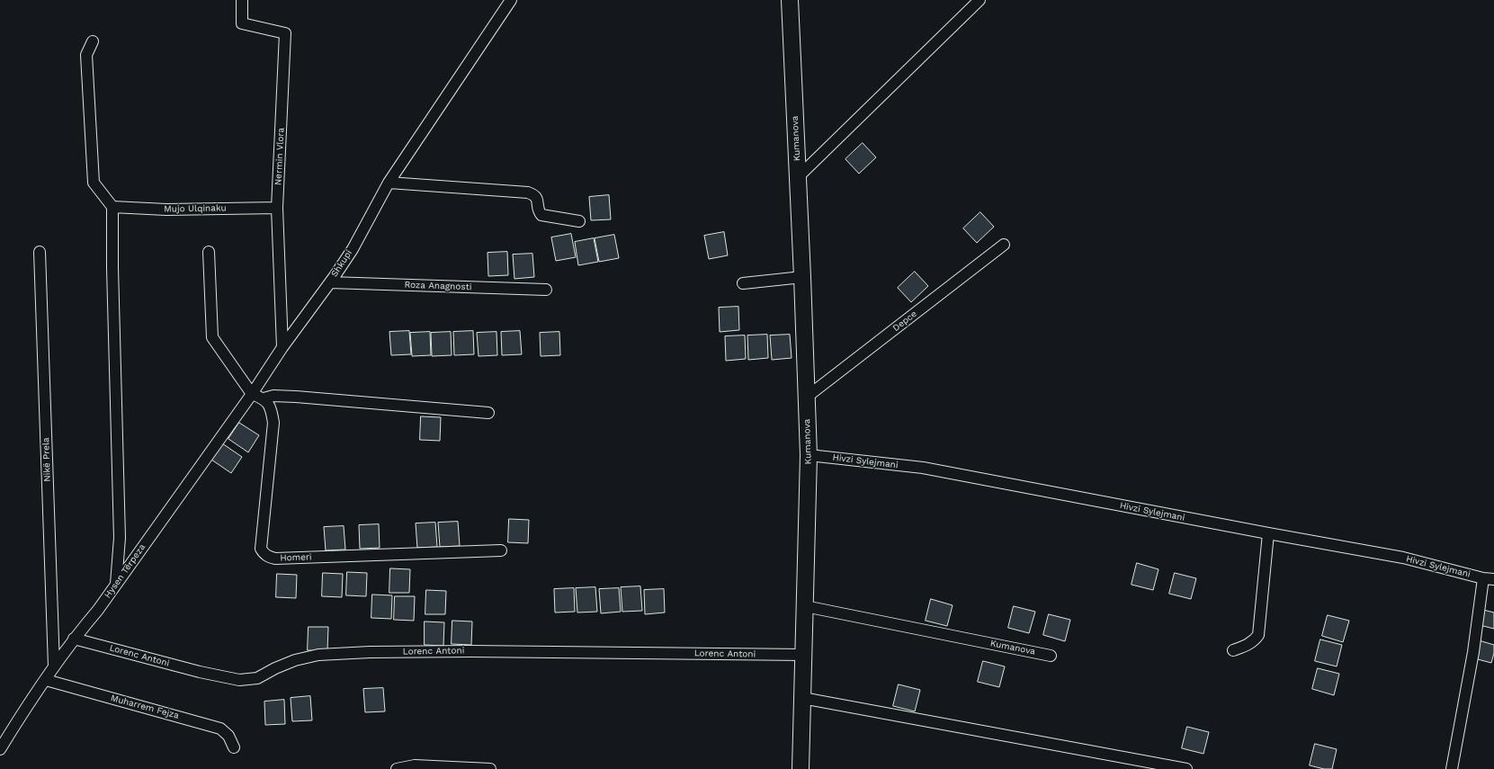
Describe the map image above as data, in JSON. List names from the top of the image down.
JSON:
{
  "streets": {
    "main road": ["Kumanova"],
    "street": [
      "Nermin Vlora",
      "Mujo Ulqinaku",
      "Shkupi",
      "Roza Anagnosti",
      "Depce",
      "Nikë Prela",
      "Hivzi Sylejmani",
      "Homeri",
      "Hysen Tërpeza",
      "Lorenc Antoni",
      "Muharrem Fejza"
    ]
  },
  "crossings": [
    ["Kumanova", "Depce"],
    ["Kumanova", "Hivzi Sylejmani"],
    ["Kumanova", "Lorenc Antoni"],
    ["Nermin Vlora", "Mujo Ulqinaku"],
    ["Nermin Vlora", "Shkupi"],
    ["Shkupi", "Roza Anagnosti"],
    ["Shkupi", "Hysen Tërpeza"],
    ["Nikë Prela", "Hysen Tërpeza"],
    ["Hysen Tërpeza", "Lorenc Antoni"],
    ["Hysen Tërpeza", "Muharrem Fejza"]
  ]
}
